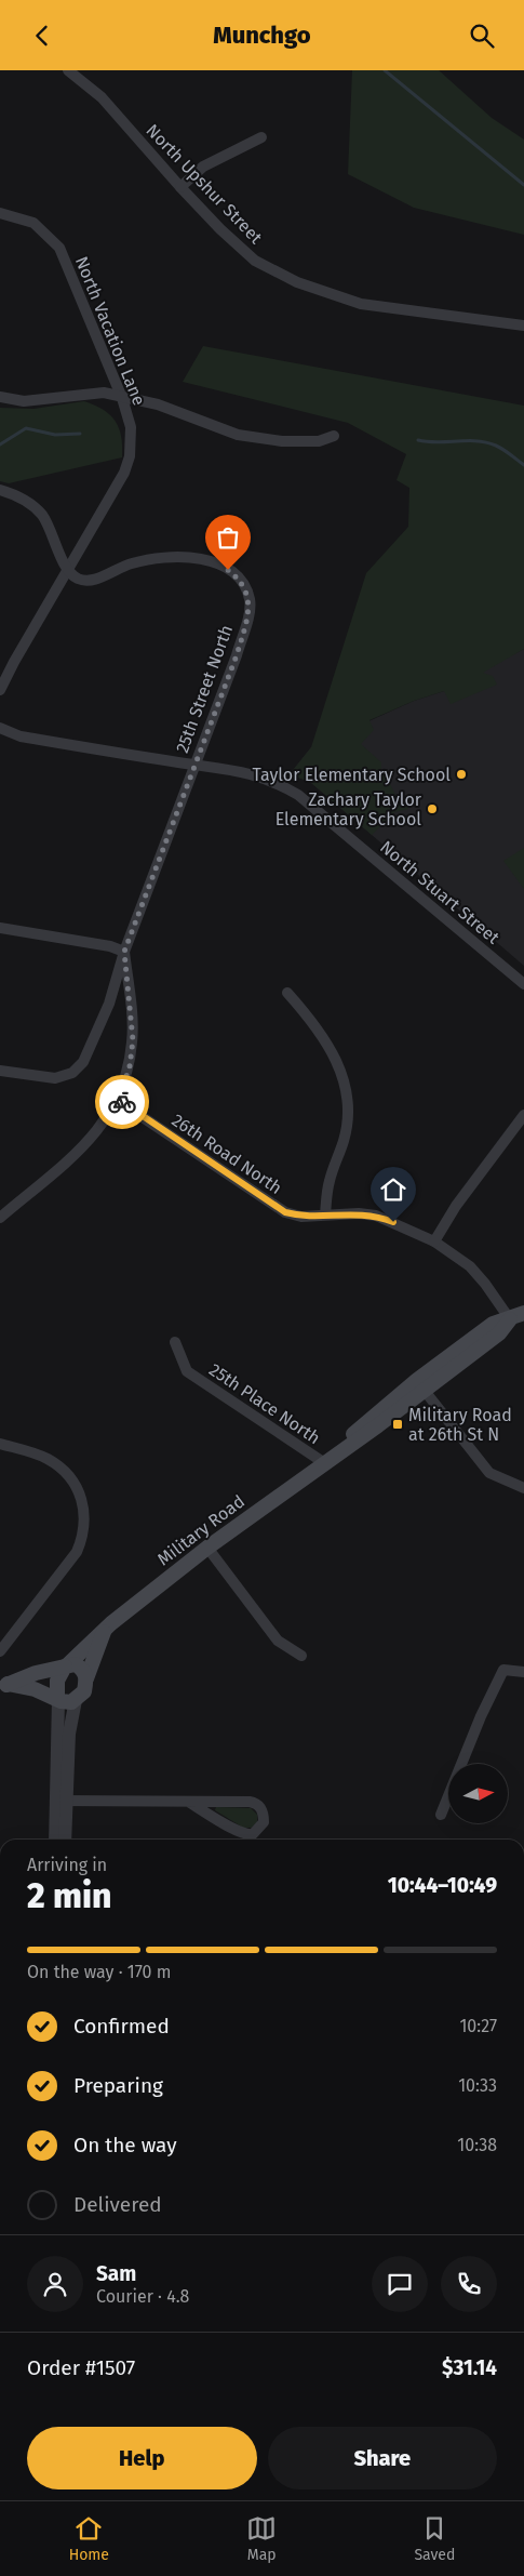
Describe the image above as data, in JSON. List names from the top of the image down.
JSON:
{
  "streets": {
    "main road": ["Military Road"],
    "street": [
      "North Upshur Street",
      "North Vacation Lane",
      "25th Street North",
      "North Stuart Street",
      "26th Road North",
      "25th Place North"
    ]
  },
  "crossings": [
    ["North Vacation Lane", "25th Street North"],
    ["25th Street North", "North Stuart Street"],
    ["25th Street North", "26th Road North"],
    ["26th Road North", "Military Road"],
    ["25th Place North", "Military Road"]
  ],
  "places": {
    "other": ["Taylor Elementary School", "Zachary Taylor Elementary School"],
    "transit": ["Military Road at 26th St N"]
  },
  "north": "right",
  "page": {
    "header": "Munchgo",
    "heading": ["2 min", "Arriving in", "10:44–10:49"],
    "panel": [
      "Sam",
      "Courier · 4.8",
      "Order #1507",
      "$31.14"
    ],
    "bar": "On the way · 170 m",
    "list": [
      ["Confirmed", "10:27"],
      ["Preparing", "10:33"],
      ["On the way", "10:38"],
      "Delivered"
    ],
    "buttons": ["Help", "Share"],
    "tabs": ["Home", "Map", "Saved"]
  }
}
